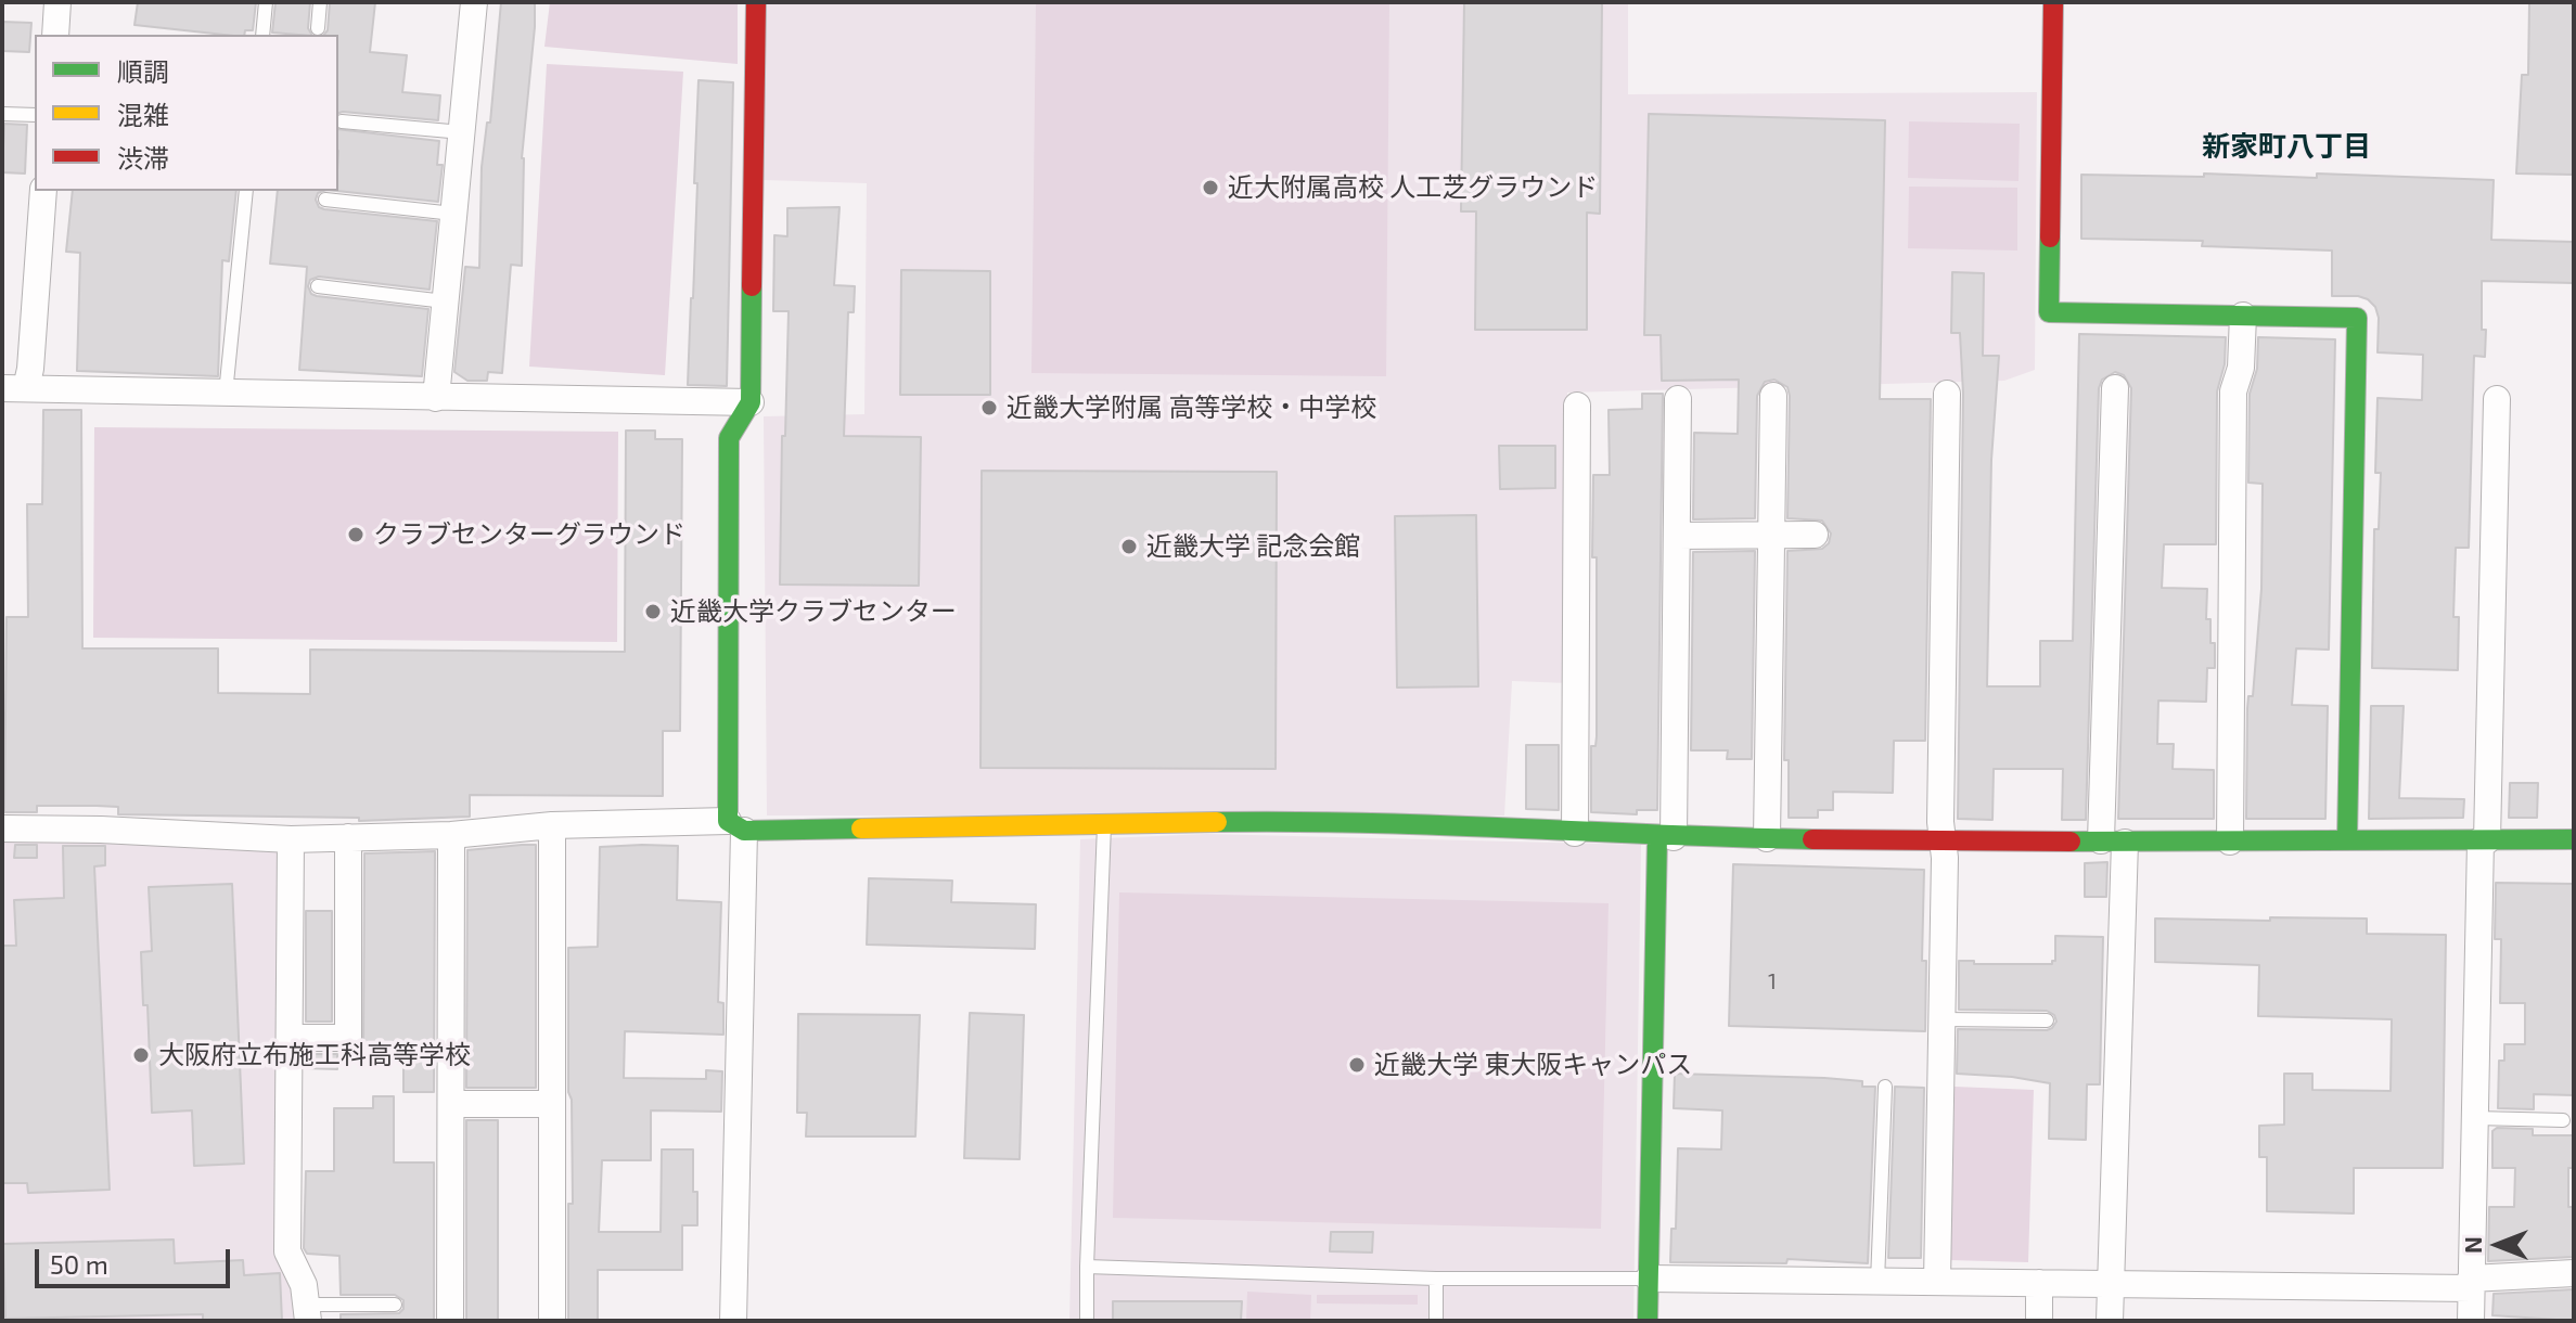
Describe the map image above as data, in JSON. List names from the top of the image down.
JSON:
{
  "districts": ["新家町八丁目"],
  "places": [
    "近大附属高校 人工芝グラウンド",
    "近畿大学附属 高等学校・中学校",
    "クラブセンターグラウンド",
    "近畿大学 記念会館",
    "近畿大学クラブセンター",
    "大阪府立布施工科高等学校",
    "近畿大学 東大阪キャンパス"
  ],
  "house_numbers": ["1"],
  "legend": ["順調", "混雑", "渋滞"],
  "scale_bar": "50 m",
  "north": "left"
}
